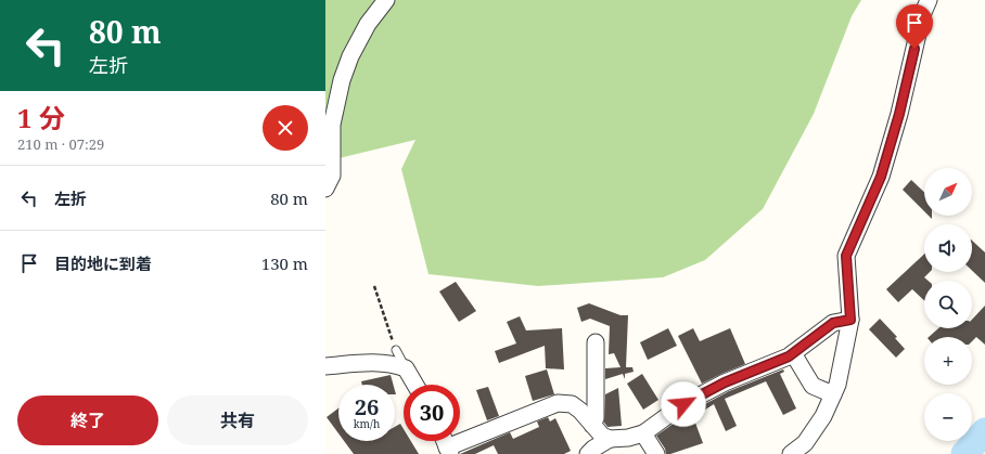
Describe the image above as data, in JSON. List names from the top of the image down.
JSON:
{
  "north": "top right",
  "page": {
    "turn": ["80 m", "左折"],
    "heading": ["1 分", "210 m · 07:29"],
    "list": [
      {
        "name": "左折",
        "value": "80 m"
      },
      {
        "name": "目的地に到着",
        "value": "130 m"
      }
    ],
    "map_buttons": ["+", "−"],
    "speed": "26 km/h",
    "limit": "30",
    "buttons": ["終了", "共有"]
  }
}
